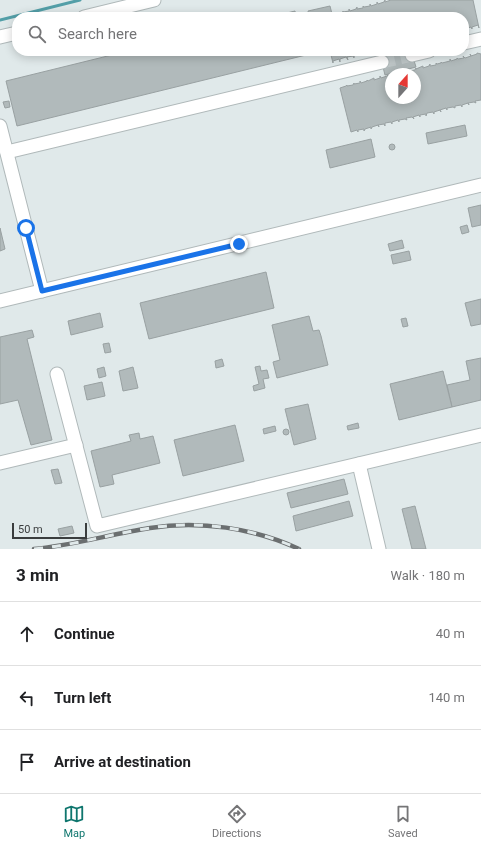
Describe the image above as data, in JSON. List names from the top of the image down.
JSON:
{
  "scale_bar": "50 m",
  "north": "top",
  "page": {
    "search": "Search here",
    "scale": "50 m",
    "heading": ["3 min", "Walk · 180 m"],
    "list": [
      ["Continue", "40 m"],
      ["Turn left", "140 m"],
      "Arrive at destination"
    ],
    "nav": ["Map", "Directions", "Saved"]
  }
}
